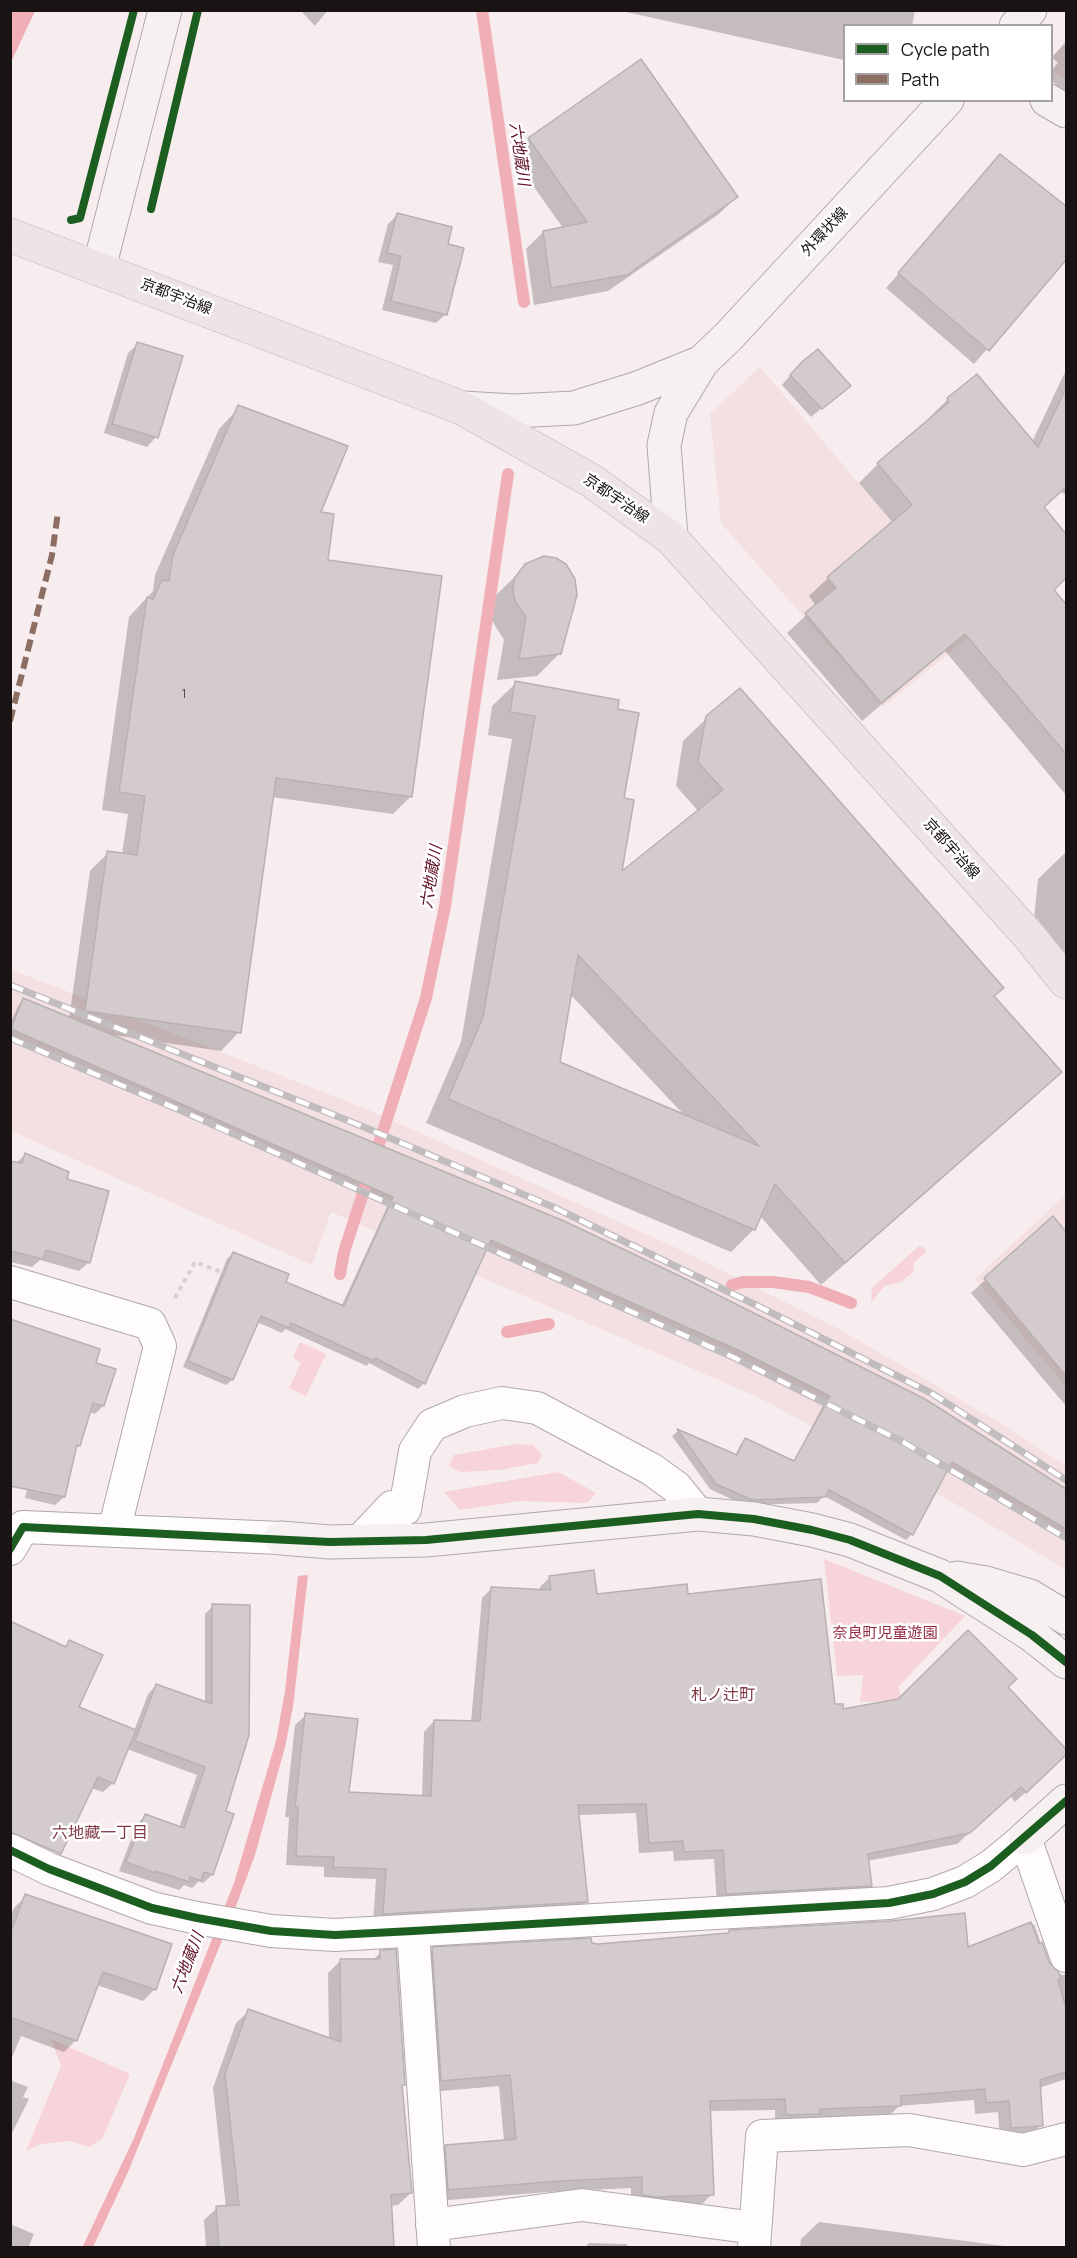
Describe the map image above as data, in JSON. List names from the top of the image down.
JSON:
{
  "streets": {
    "main road": ["京都宇治線"],
    "street": ["外環状線"]
  },
  "crossings": [
    ["外環状線", "京都宇治線"]
  ],
  "districts": ["札ノ辻町", "六地藏一丁目"],
  "water": ["六地蔵川"],
  "parks": ["奈良町児童遊園"],
  "house_numbers": ["1"],
  "legend": ["Cycle path", "Path"]
}
